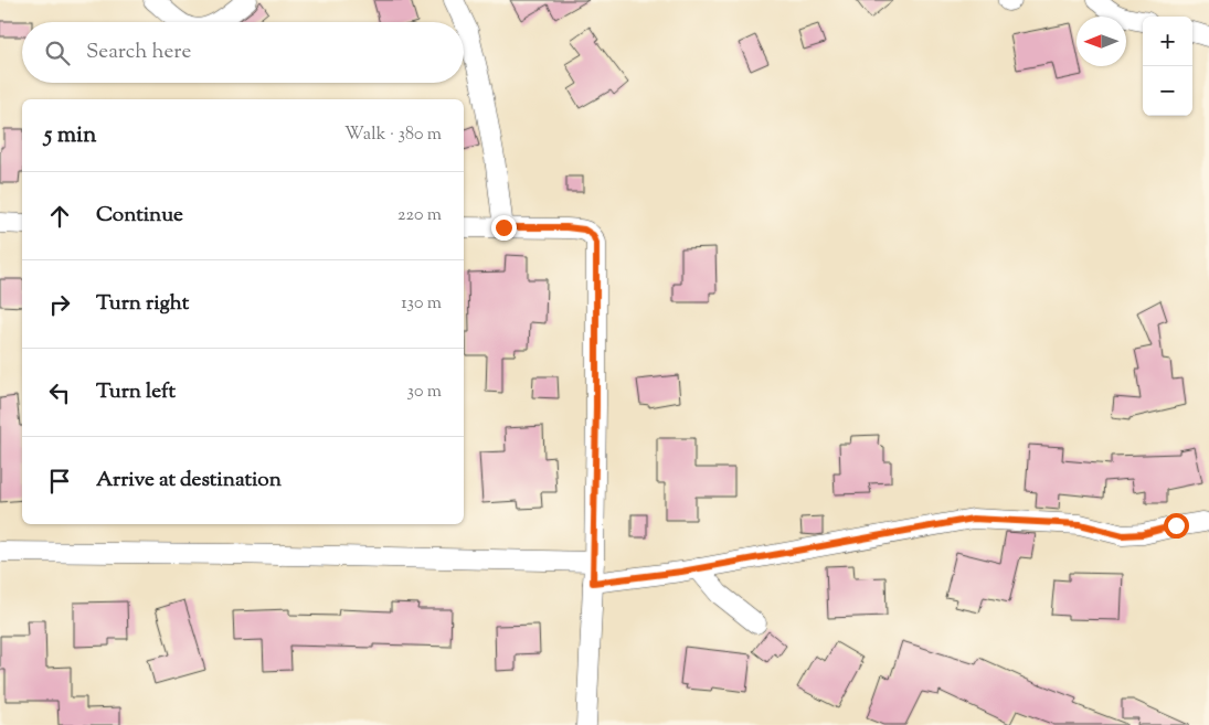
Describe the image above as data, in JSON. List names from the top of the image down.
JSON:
{
  "north": "left",
  "page": {
    "map_buttons": ["+", "−"],
    "search": "Search here",
    "heading": ["5 min", "Walk · 380 m"],
    "list": [
      ["Continue", "220 m"],
      ["Turn right", "130 m"],
      ["Turn left", "30 m"],
      "Arrive at destination"
    ]
  }
}
